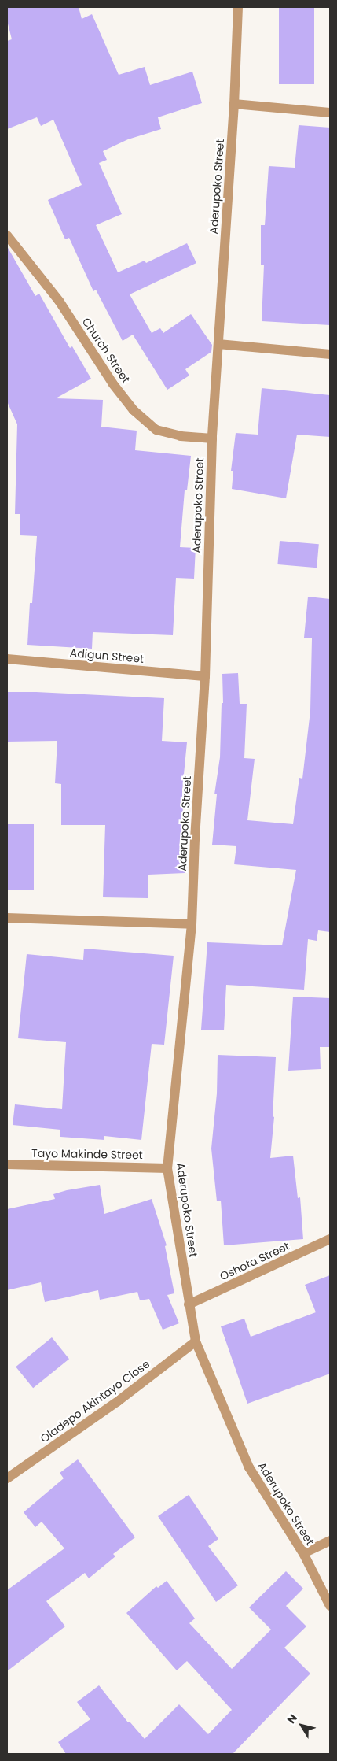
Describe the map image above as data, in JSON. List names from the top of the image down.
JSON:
{
  "streets": {
    "street": [
      "Aderupoko Street",
      "Church Street",
      "Adigun Street",
      "Tayo Makinde Street",
      "Oshota Street",
      "Oladepo Akintayo Close"
    ]
  },
  "crossings": [
    ["Aderupoko Street", "Church Street"],
    ["Aderupoko Street", "Adigun Street"],
    ["Aderupoko Street", "Tayo Makinde Street"],
    ["Aderupoko Street", "Oshota Street"],
    ["Aderupoko Street", "Oladepo Akintayo Close"]
  ],
  "north": "top left"
}
